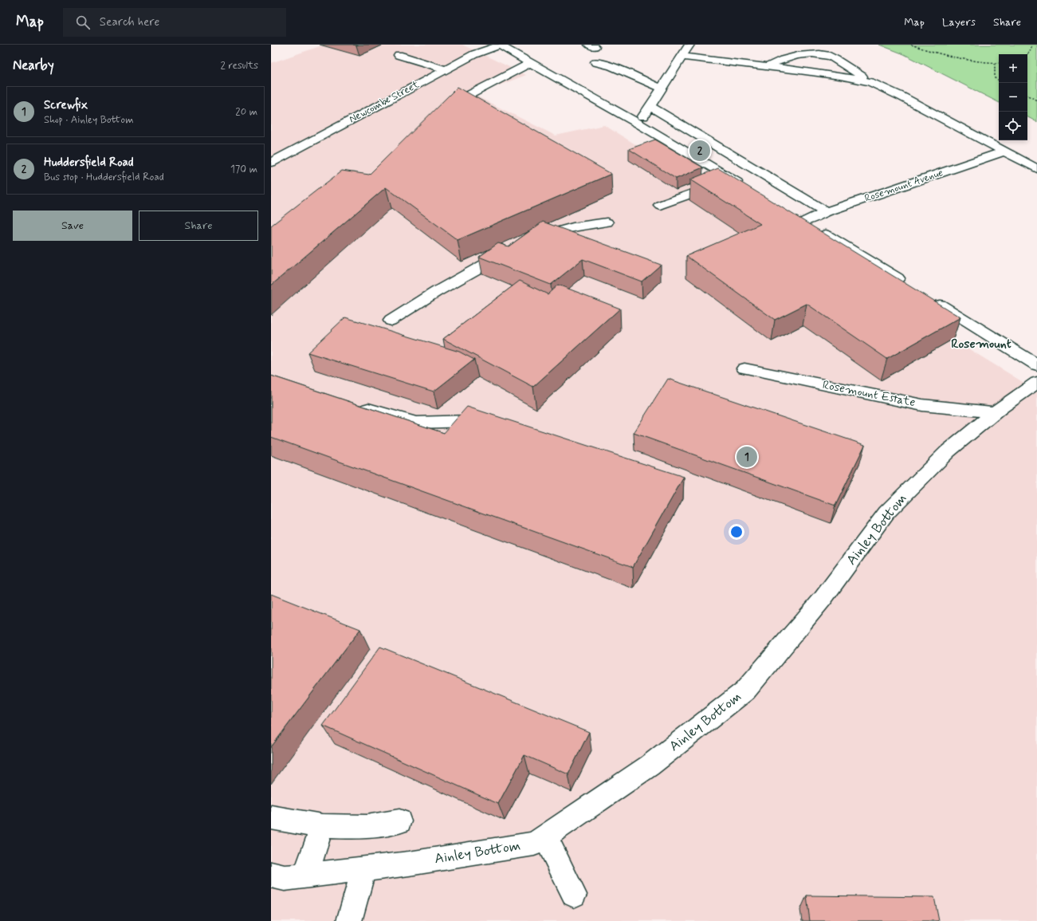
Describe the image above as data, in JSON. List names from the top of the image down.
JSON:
{
  "streets": {
    "street": [
      "Newcombe Street",
      "Rosemount Avenue",
      "Rosemount Estate",
      "Ainley Bottom"
    ]
  },
  "crossings": [
    ["Rosemount Estate", "Ainley Bottom"]
  ],
  "districts": ["Rosemount"],
  "page": {
    "header": "Map",
    "search": "Search here",
    "nav": ["Map", "Layers", "Share"],
    "heading": ["Nearby", "2 results"],
    "map_buttons": ["+", "−"],
    "list": [
      {
        "mark": "1",
        "name": "Screwfix",
        "note": "Shop · Ainley Bottom",
        "value": "20 m"
      },
      {
        "mark": "2",
        "name": "Huddersfield Road",
        "note": "Bus stop · Huddersfield Road",
        "value": "170 m"
      }
    ],
    "pins": ["2", "1"],
    "buttons": ["Save", "Share"]
  }
}
